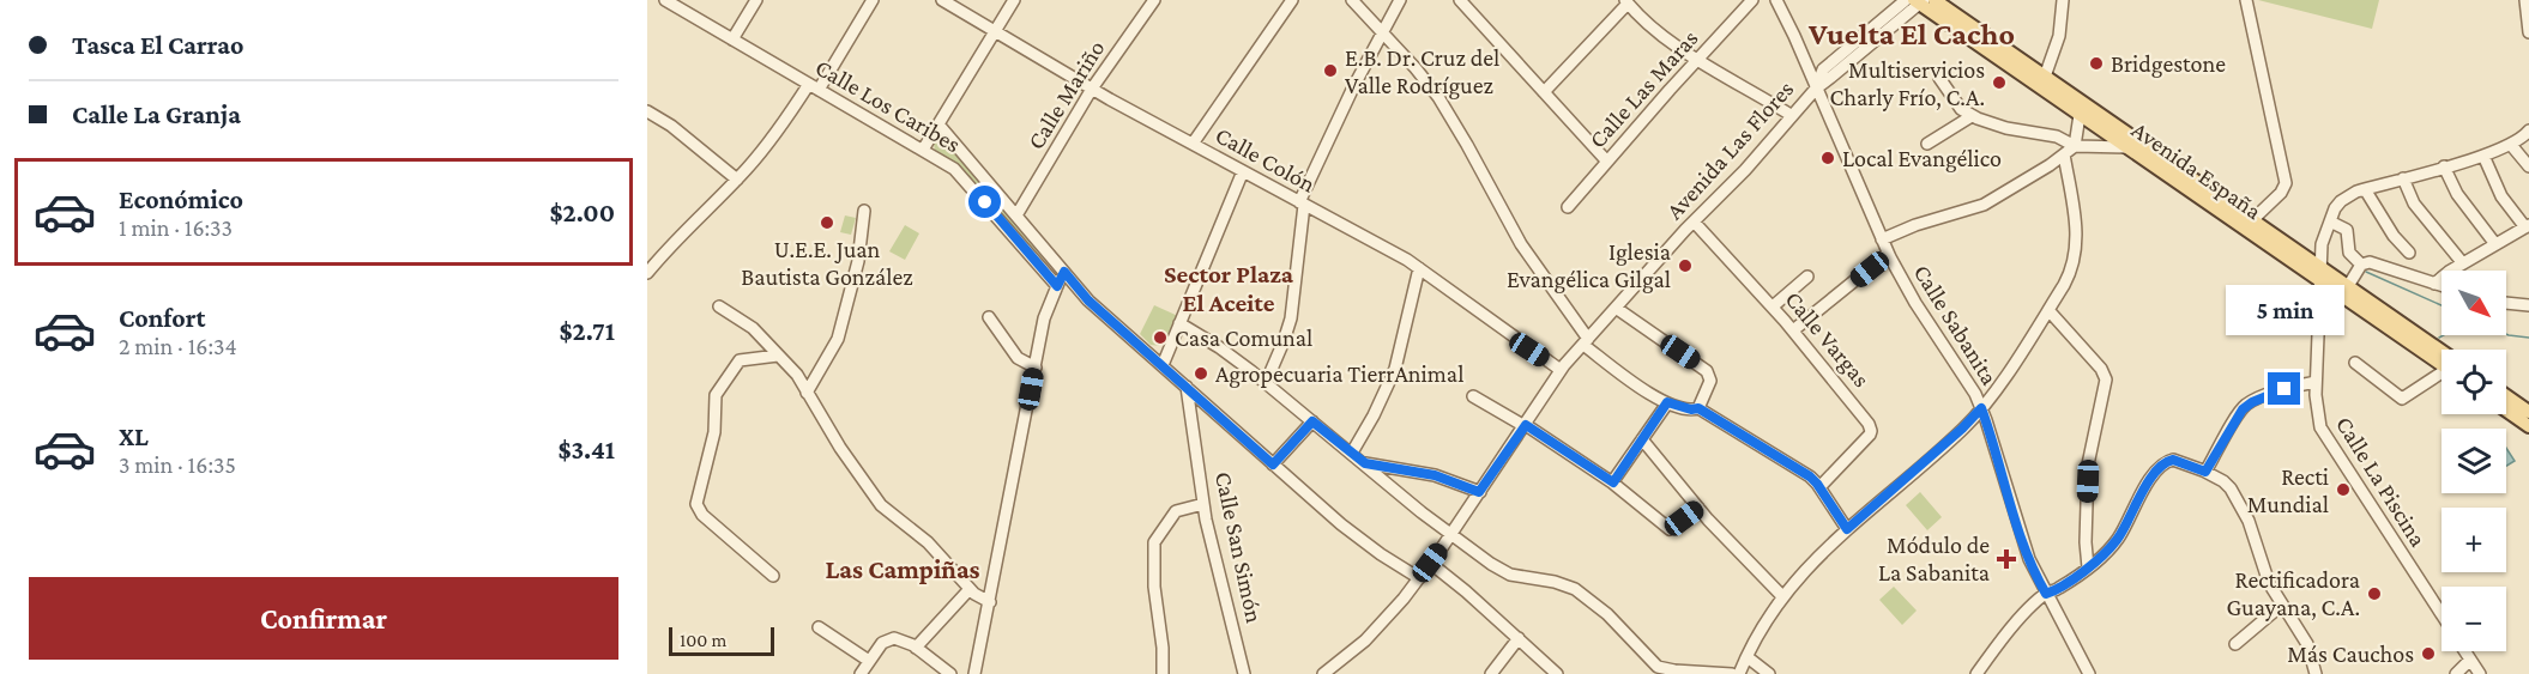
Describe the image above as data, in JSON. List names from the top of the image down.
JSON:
{
  "streets": {
    "main road": ["Avenida España"],
    "street": [
      "Calle Las Maras",
      "Calle Mariño",
      "Calle Los Caribes",
      "Avenida Las Flores",
      "Calle Colón",
      "Calle Sabanita",
      "Calle Vargas",
      "Calle La Piscina",
      "Calle San Simón"
    ]
  },
  "crossings": [
    ["Calle Mariño", "Calle Los Caribes"],
    ["Calle Mariño", "Calle Colón"],
    ["Calle Los Caribes", "Avenida Las Flores"],
    ["Calle Los Caribes", "Calle San Simón"],
    ["Avenida Las Flores", "Calle Colón"],
    ["Avenida Las Flores", "Avenida España"],
    ["Avenida Las Flores", "Calle Sabanita"],
    ["Avenida Las Flores", "Calle Vargas"],
    ["Avenida España", "Calle La Piscina"]
  ],
  "districts": ["Vuelta El Cacho", "Sector Plaza El Aceite", "Las Campiñas"],
  "places": {
    "other": [
      "Bridgestone",
      "E.B. Dr. Cruz del Valle Rodríguez",
      "Multiservicios Charly Frío, C.A.",
      "Local Evangélico",
      "U.E.E. Juan Bautista González",
      "Iglesia Evangélica Gilgal",
      "Casa Comunal",
      "Agropecuaria TierrAnimal",
      "Recti Mundial",
      "Rectificadora Guayana, C.A.",
      "Más Cauchos"
    ],
    "health": ["Módulo de La Sabanita"]
  },
  "scale_bar": "100 m",
  "north": "bottom right",
  "page": {
    "banner": ["Tasca El Carrao", "Calle La Granja"],
    "list": [
      {
        "name": "Económico",
        "note": "1 min · 16:33",
        "value": "$2.00"
      },
      {
        "name": "Confort",
        "note": "2 min · 16:34",
        "value": "$2.71"
      },
      {
        "name": "XL",
        "note": "3 min · 16:35",
        "value": "$3.41"
      }
    ],
    "map_buttons": ["+", "−"],
    "bubble": "5 min",
    "buttons": "Confirmar",
    "scale": "100 m"
  }
}
